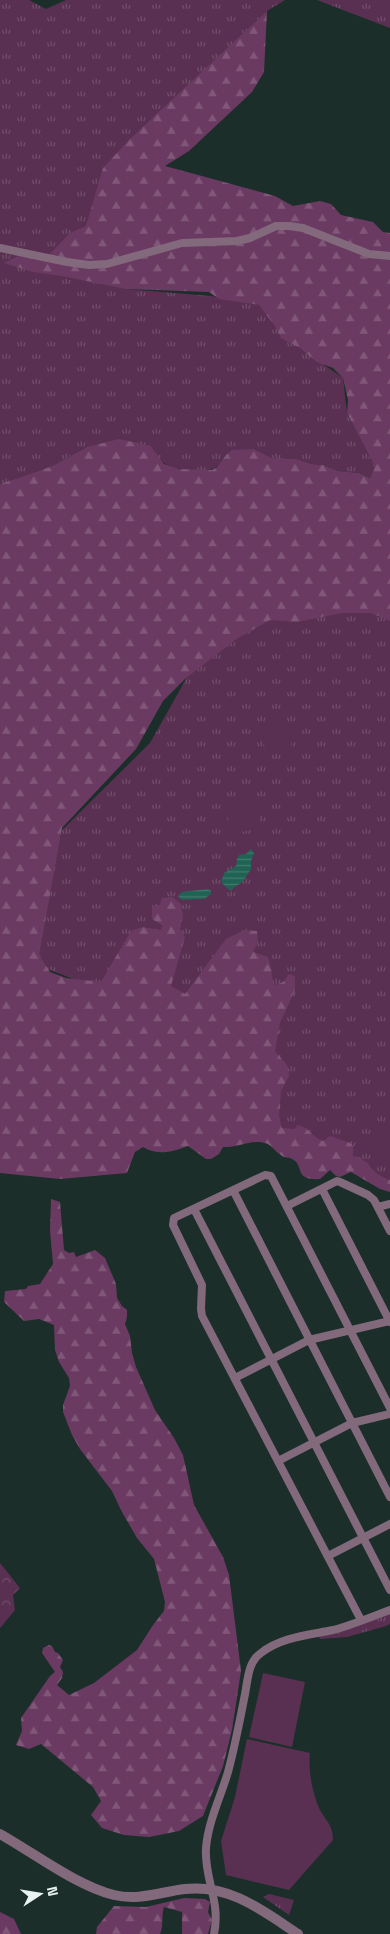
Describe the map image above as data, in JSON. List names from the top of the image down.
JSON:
{
  "north": "right"
}
